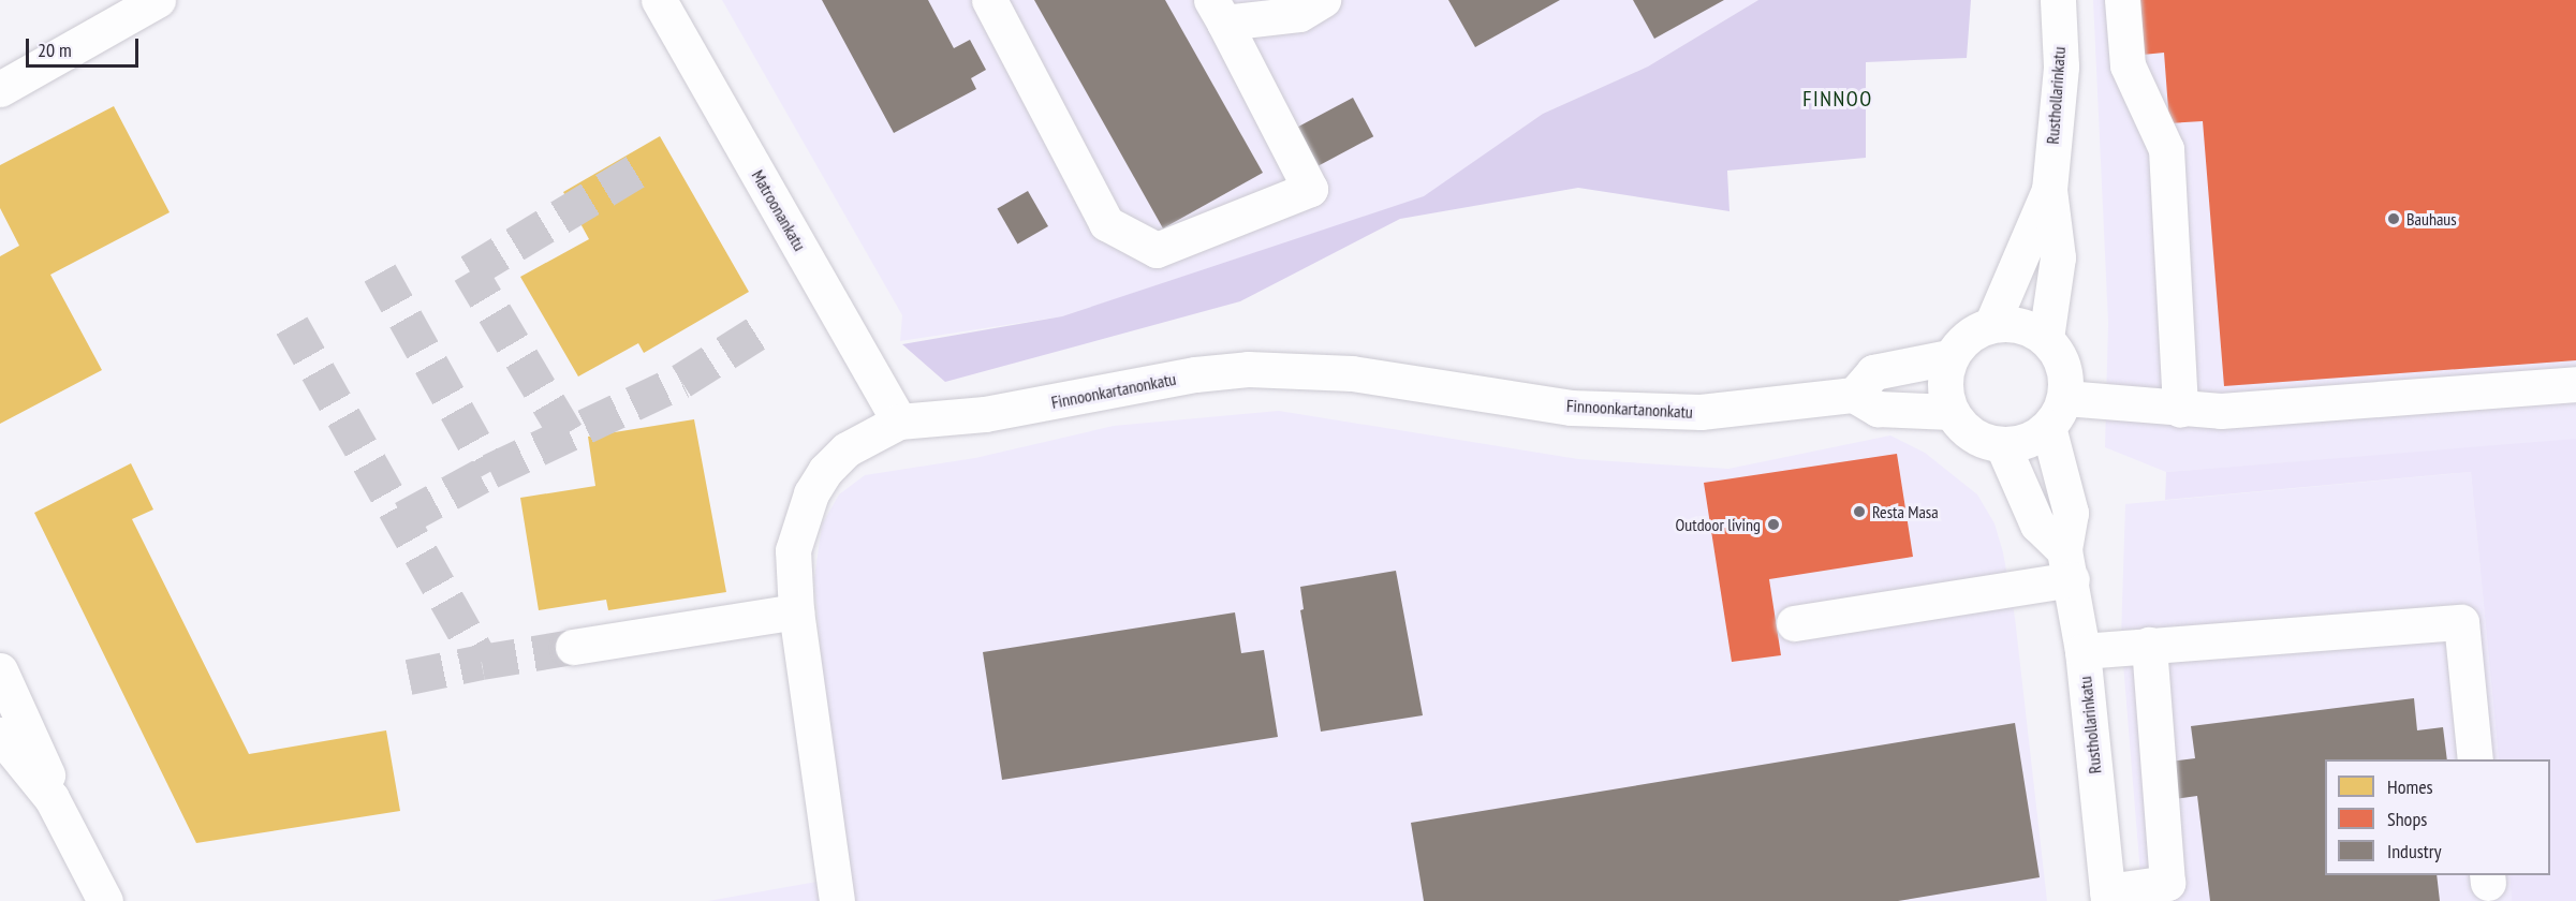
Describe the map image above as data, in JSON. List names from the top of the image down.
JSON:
{
  "streets": {
    "street": ["Rusthollarinkatu", "Matroonankatu", "Finnoonkartanonkatu"]
  },
  "crossings": [
    ["Matroonankatu", "Finnoonkartanonkatu"]
  ],
  "districts": ["FINNOO"],
  "places": ["Bauhaus", "Resta Masa", "Outdoor living"],
  "legend": ["Homes", "Shops", "Industry"],
  "scale_bar": "20 m"
}
